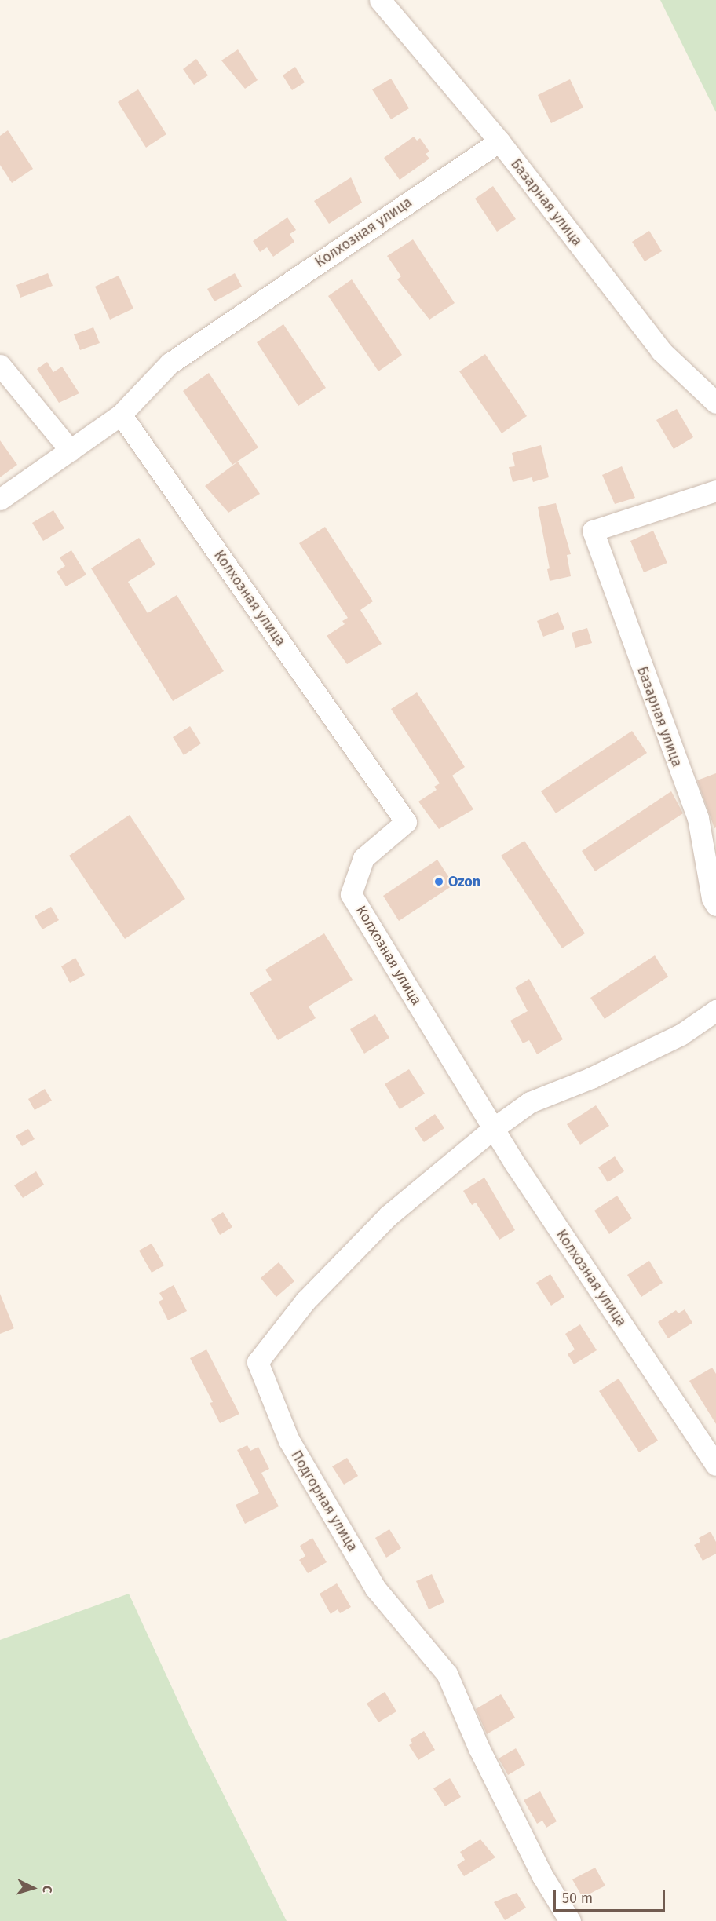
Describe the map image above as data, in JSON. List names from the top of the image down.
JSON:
{
  "streets": {
    "street": ["Базарная улица", "Колхозная улица", "Подгорная улица"]
  },
  "crossings": [
    ["Базарная улица", "Колхозная улица"],
    ["Колхозная улица", "Подгорная улица"]
  ],
  "places": ["Ozon"],
  "scale_bar": "50 m",
  "north": "right"
}
